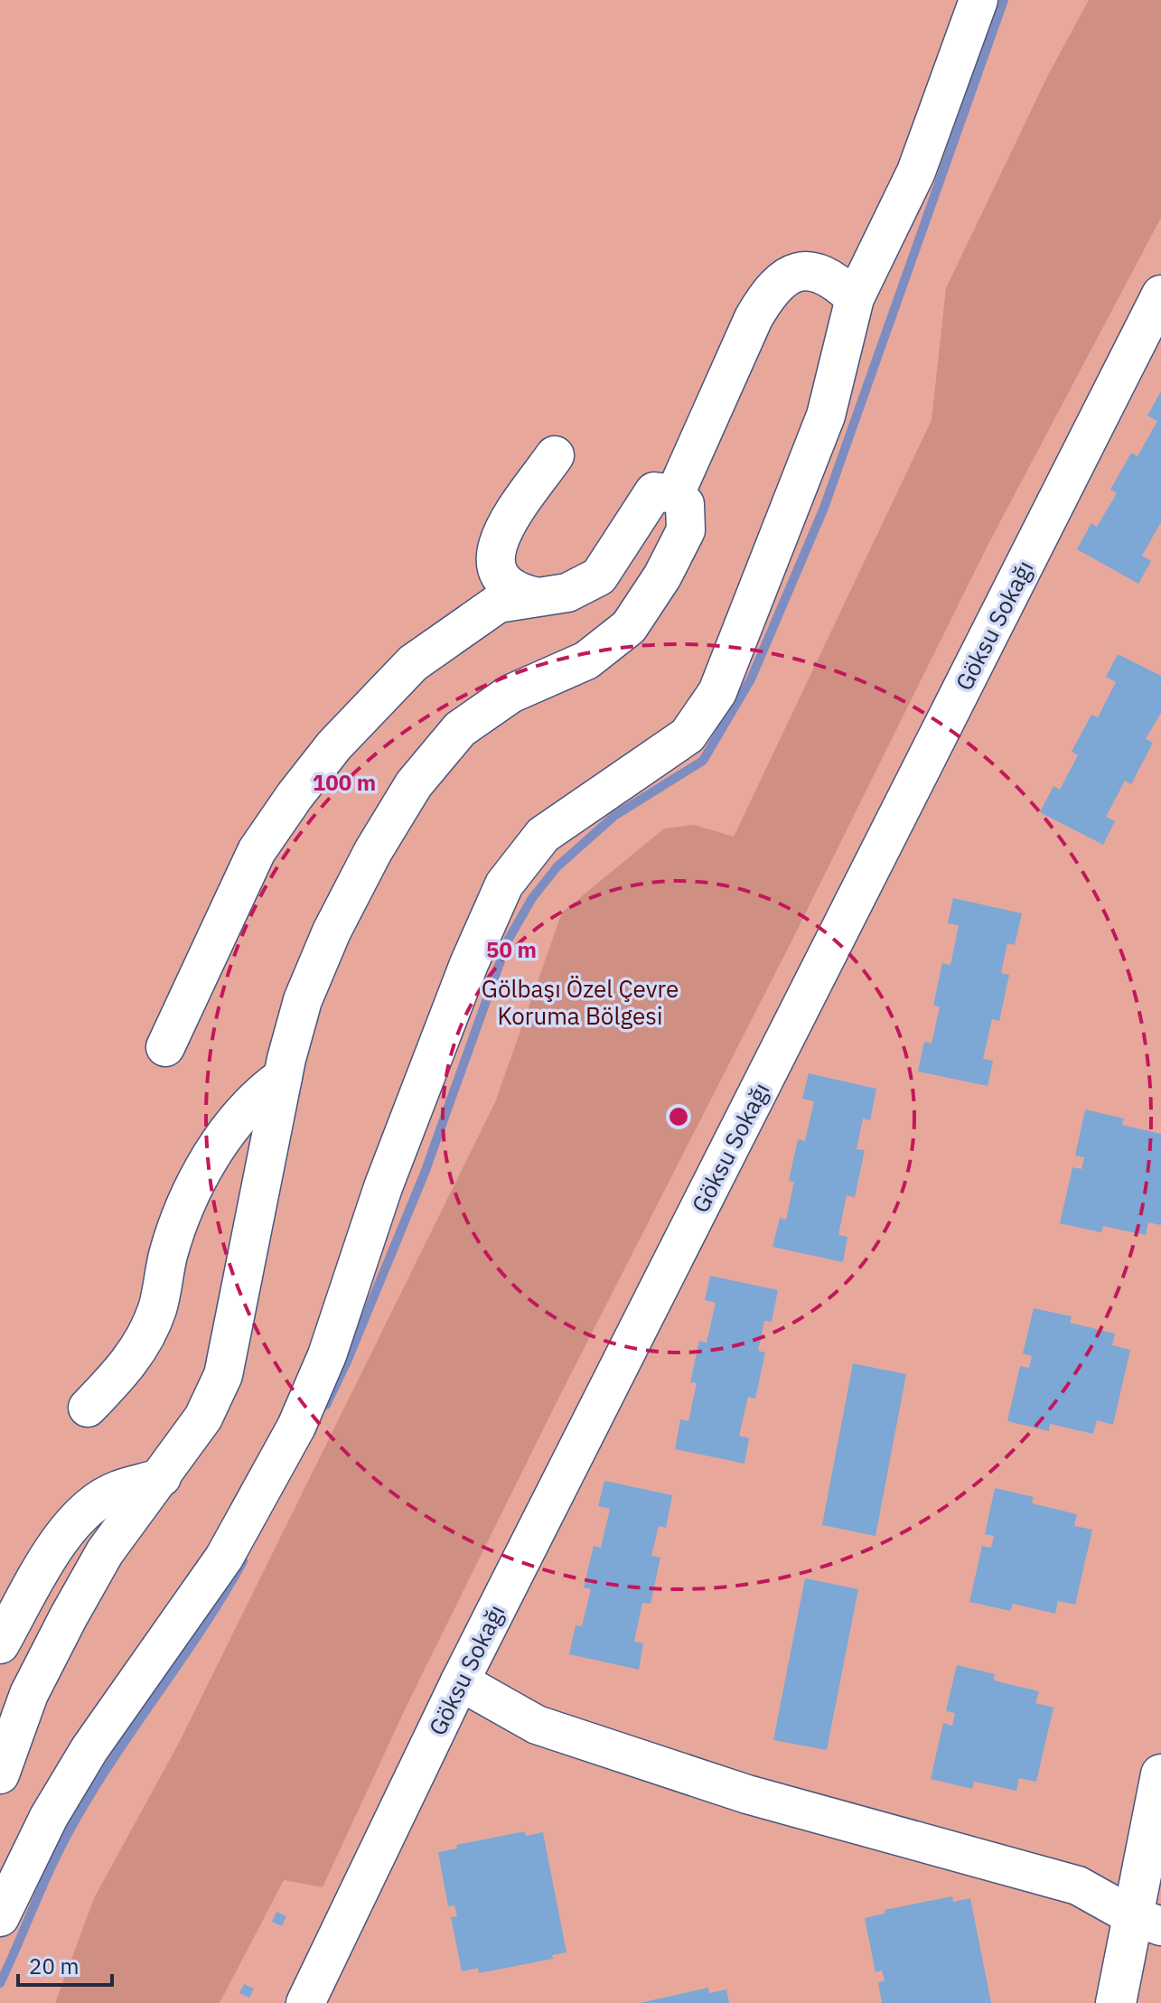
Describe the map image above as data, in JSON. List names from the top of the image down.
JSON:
{
  "streets": {
    "street": ["Göksu Sokağı"]
  },
  "parks": ["Gölbaşı Özel Çevre Koruma Bölgesi"],
  "scale_bar": "20 m",
  "rings": ["100 m", "50 m"]
}
